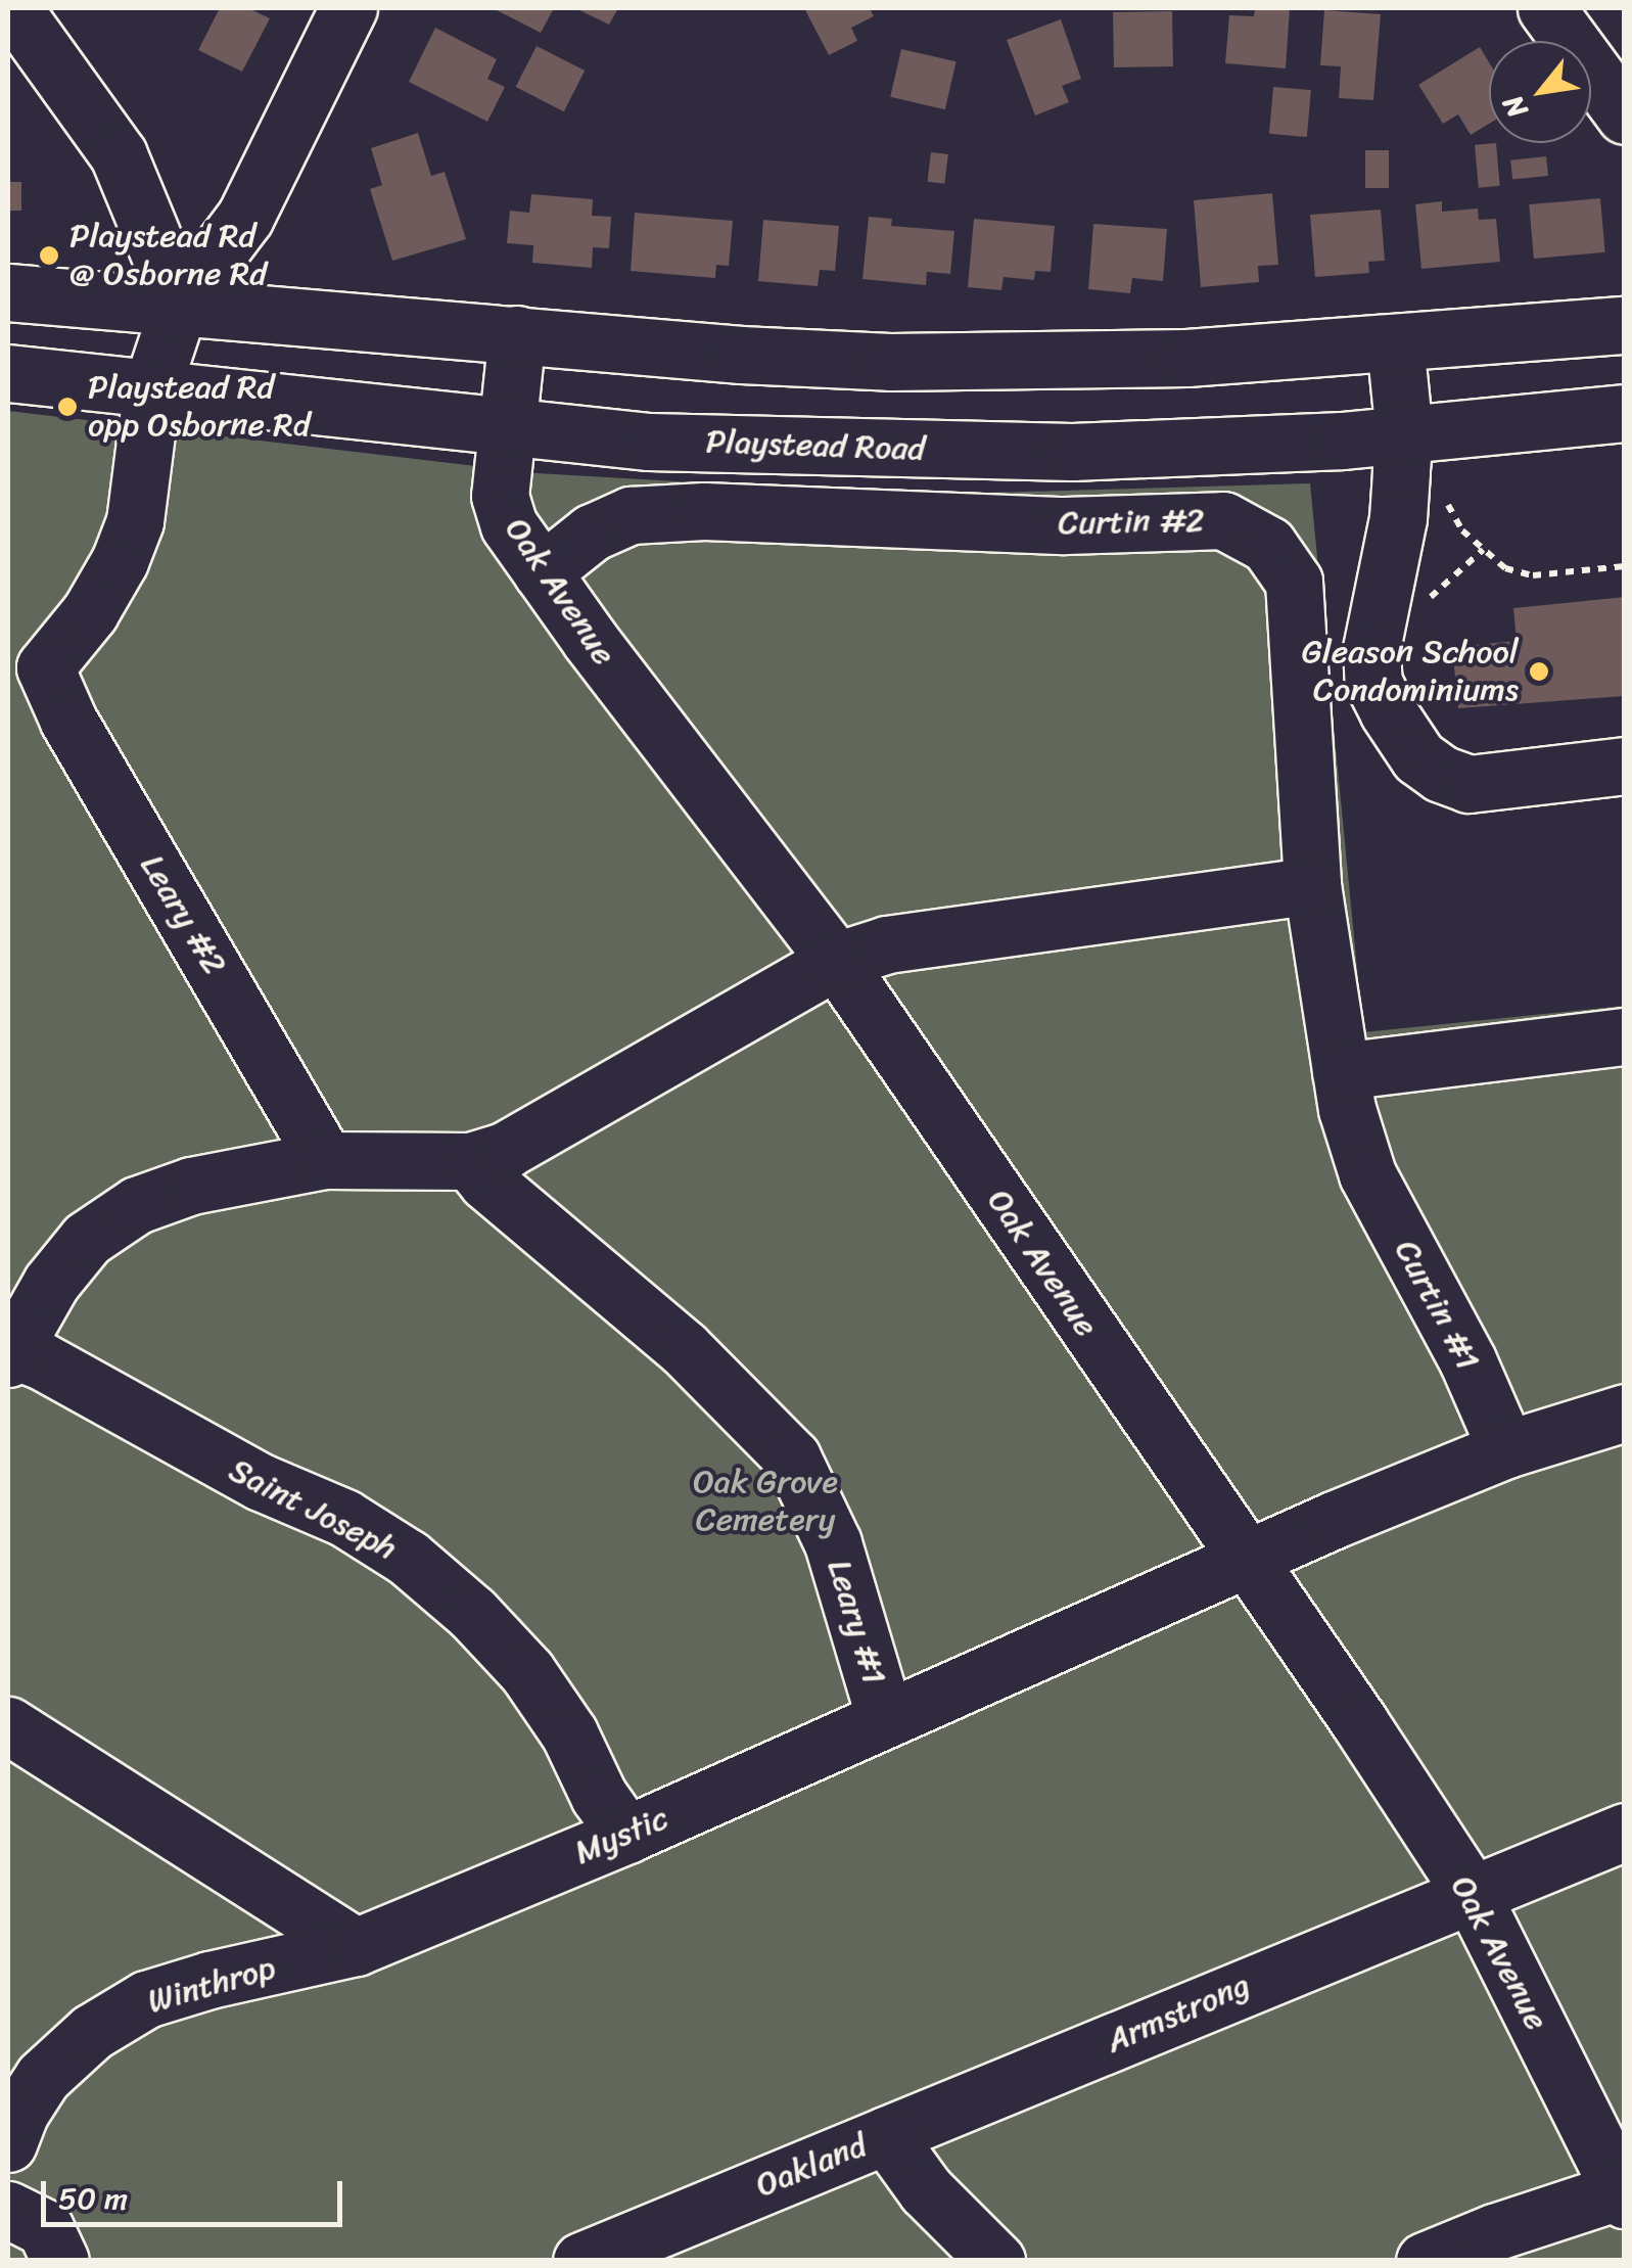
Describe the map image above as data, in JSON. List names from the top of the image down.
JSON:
{
  "streets": {
    "main road": [
      "Playstead Road",
      "Curtin #2",
      "Oak Avenue",
      "Leary #2",
      "Curtin #1",
      "Saint Joseph",
      "Leary #1",
      "Mystic",
      "Winthrop",
      "Armstrong",
      "Oakland"
    ]
  },
  "crossings": [
    ["Playstead Road", "Oak Avenue"],
    ["Curtin #2", "Oak Avenue"],
    ["Curtin #2", "Curtin #1"],
    ["Oak Avenue", "Leary #1"],
    ["Oak Avenue", "Armstrong"],
    ["Saint Joseph", "Mystic"],
    ["Leary #1", "Mystic"],
    ["Mystic", "Winthrop"],
    ["Armstrong", "Oakland"]
  ],
  "parks": ["Oak Grove Cemetery"],
  "places": ["Playstead Rd @ Osborne Rd", "Playstead Rd opp Osborne Rd", "Gleason School Condominiums"],
  "scale_bar": "50 m",
  "north": "bottom left"
}
